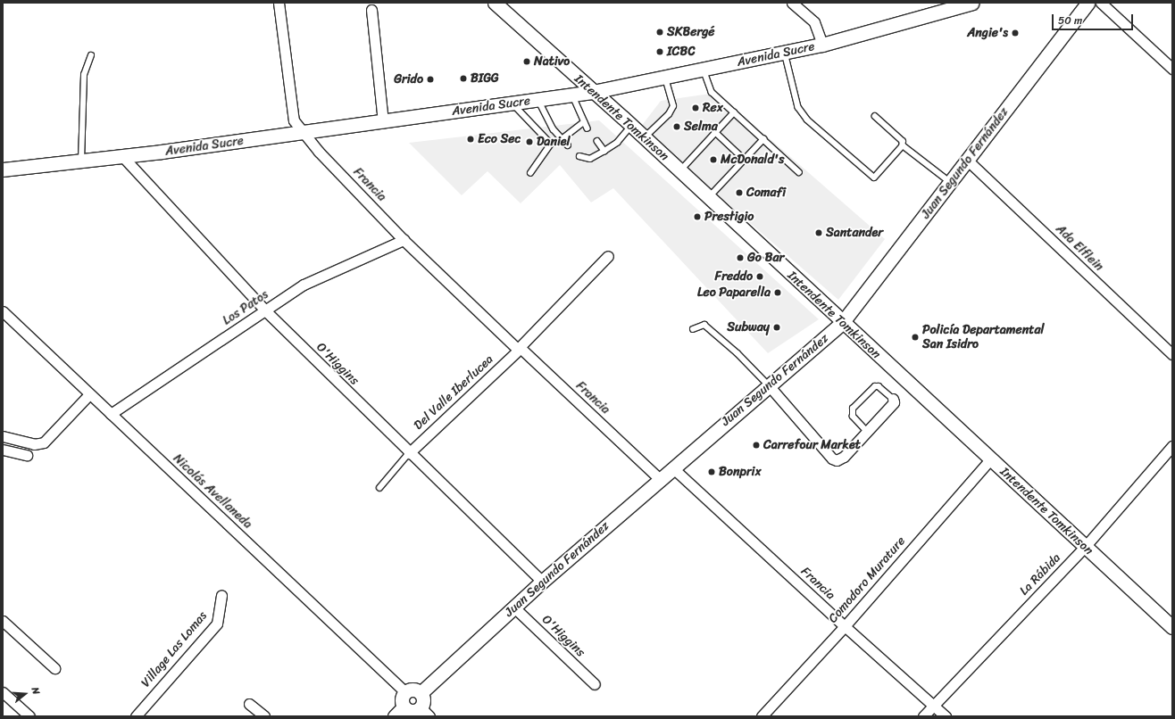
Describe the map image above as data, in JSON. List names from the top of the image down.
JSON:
{
  "streets": {
    "main road": ["Avenida Sucre", "Intendente Tomkinson", "Juan Segundo Fernández"],
    "street": [
      "Francia",
      "Ada Elflein",
      "Los Patos",
      "O'Higgins",
      "Del Valle Iberlucea",
      "Nicolás Avellaneda",
      "La Rábida",
      "Comodoro Murature",
      "Village Las Lomas"
    ]
  },
  "crossings": [
    ["Avenida Sucre", "Intendente Tomkinson"],
    ["Avenida Sucre", "Francia"],
    ["Avenida Sucre", "O'Higgins"],
    ["Intendente Tomkinson", "Juan Segundo Fernández"],
    ["Intendente Tomkinson", "La Rábida"],
    ["Intendente Tomkinson", "Comodoro Murature"],
    ["Juan Segundo Fernández", "Francia"],
    ["Juan Segundo Fernández", "Ada Elflein"],
    ["Juan Segundo Fernández", "O'Higgins"],
    ["Francia", "Los Patos"],
    ["Francia", "Del Valle Iberlucea"],
    ["Francia", "La Rábida"],
    ["Francia", "Comodoro Murature"],
    ["Los Patos", "O'Higgins"],
    ["Los Patos", "Nicolás Avellaneda"],
    ["O'Higgins", "Del Valle Iberlucea"]
  ],
  "places": [
    "SKBergé",
    "Angie's",
    "ICBC",
    "Nativo",
    "BIGG",
    "Grido",
    "Rex",
    "Selma",
    "Eco Sec",
    "Daniel",
    "McDonald's",
    "Comafi",
    "Prestigio",
    "Santander",
    "Go Bar",
    "Freddo",
    "Leo Paparella",
    "Subway",
    "Policía Departamental San Isidro",
    "Carrefour Market",
    "Bonprix"
  ],
  "scale_bar": "50 m",
  "north": "right"
}
